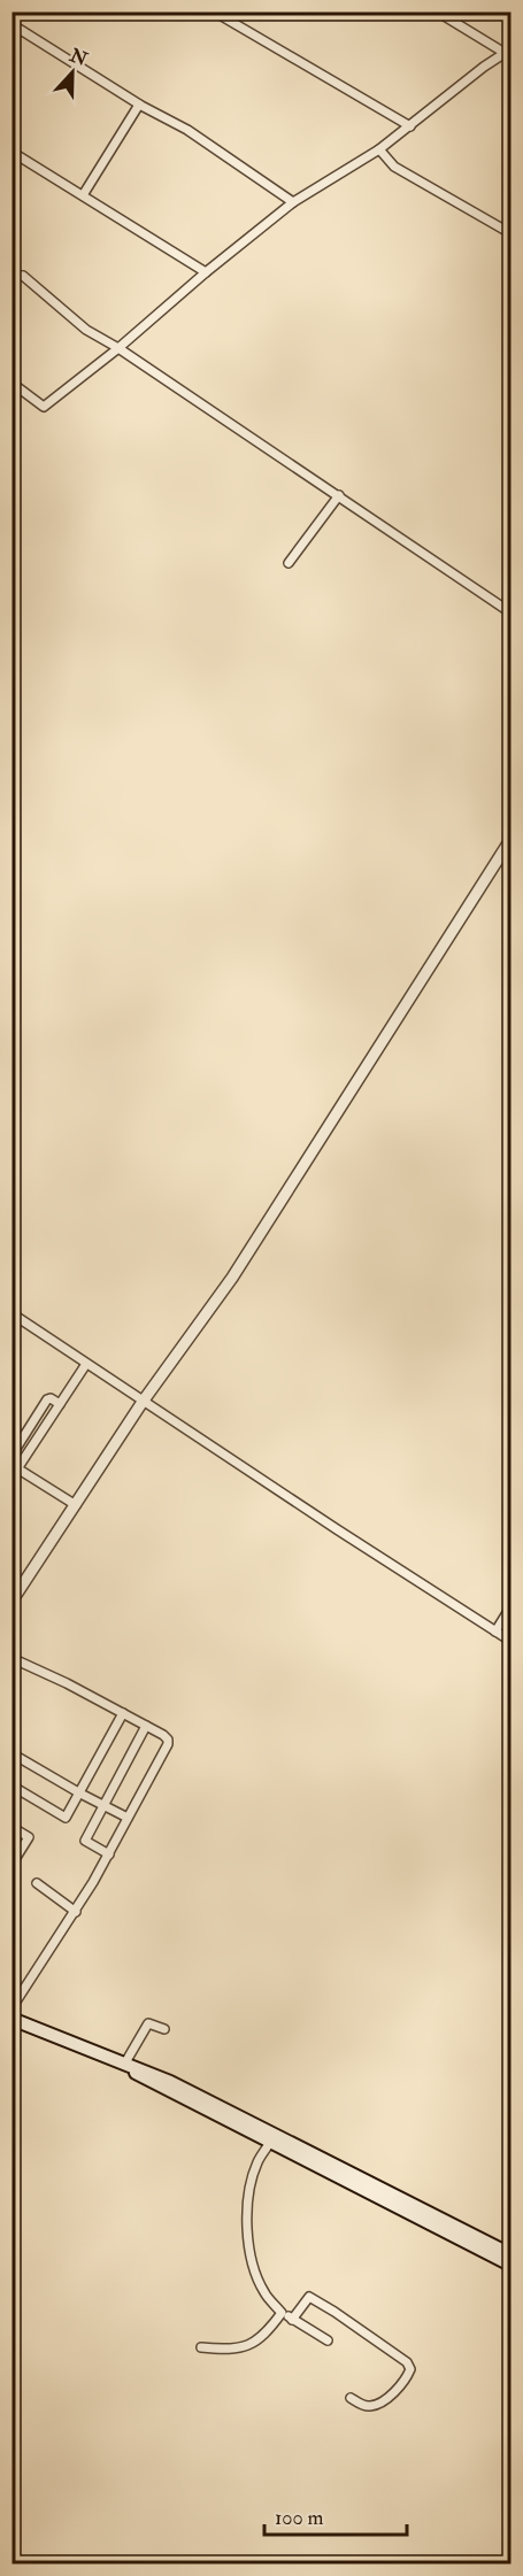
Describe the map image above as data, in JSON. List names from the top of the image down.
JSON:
{
  "scale_bar": "100 m",
  "north": "top"
}
